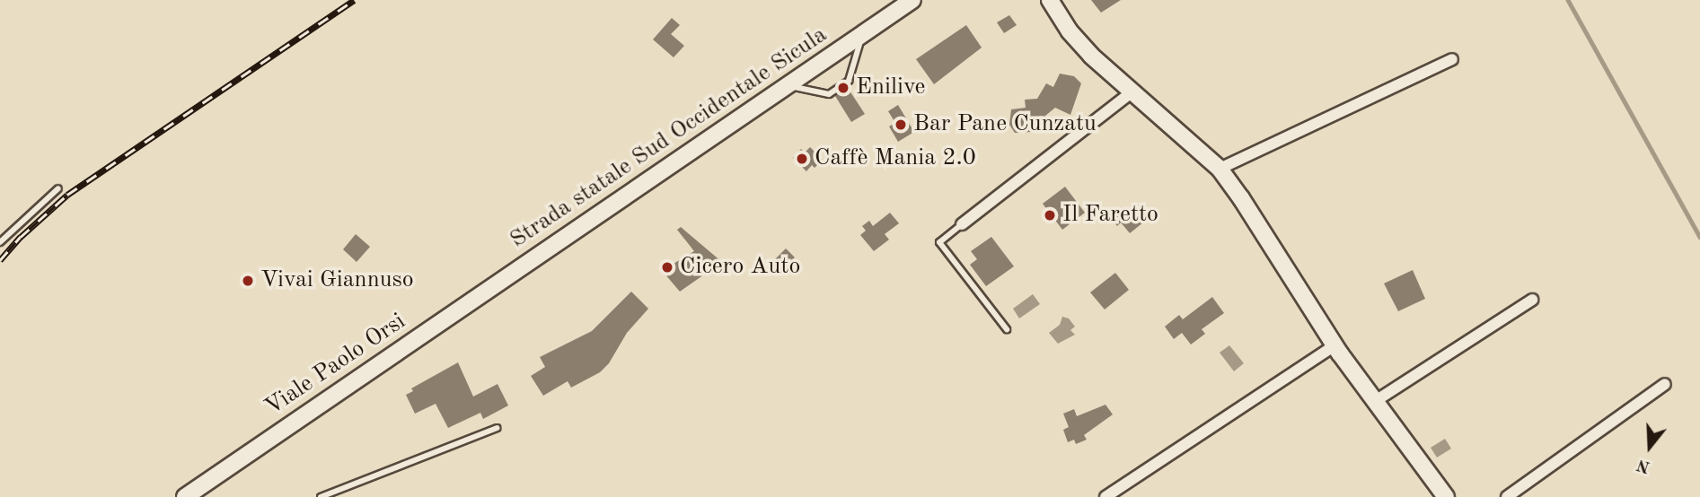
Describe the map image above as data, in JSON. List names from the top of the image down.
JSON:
{
  "streets": {
    "main road": ["Strada statale Sud Occidentale Sicula", "Viale Paolo Orsi"]
  },
  "crossings": [
    ["Strada statale Sud Occidentale Sicula", "Viale Paolo Orsi"]
  ],
  "places": [
    "Enilive",
    "Bar Pane Cunzatu",
    "Caffè Mania 2.0",
    "Il Faretto",
    "Cicero Auto",
    "Vivai Giannuso"
  ],
  "north": "bottom"
}
